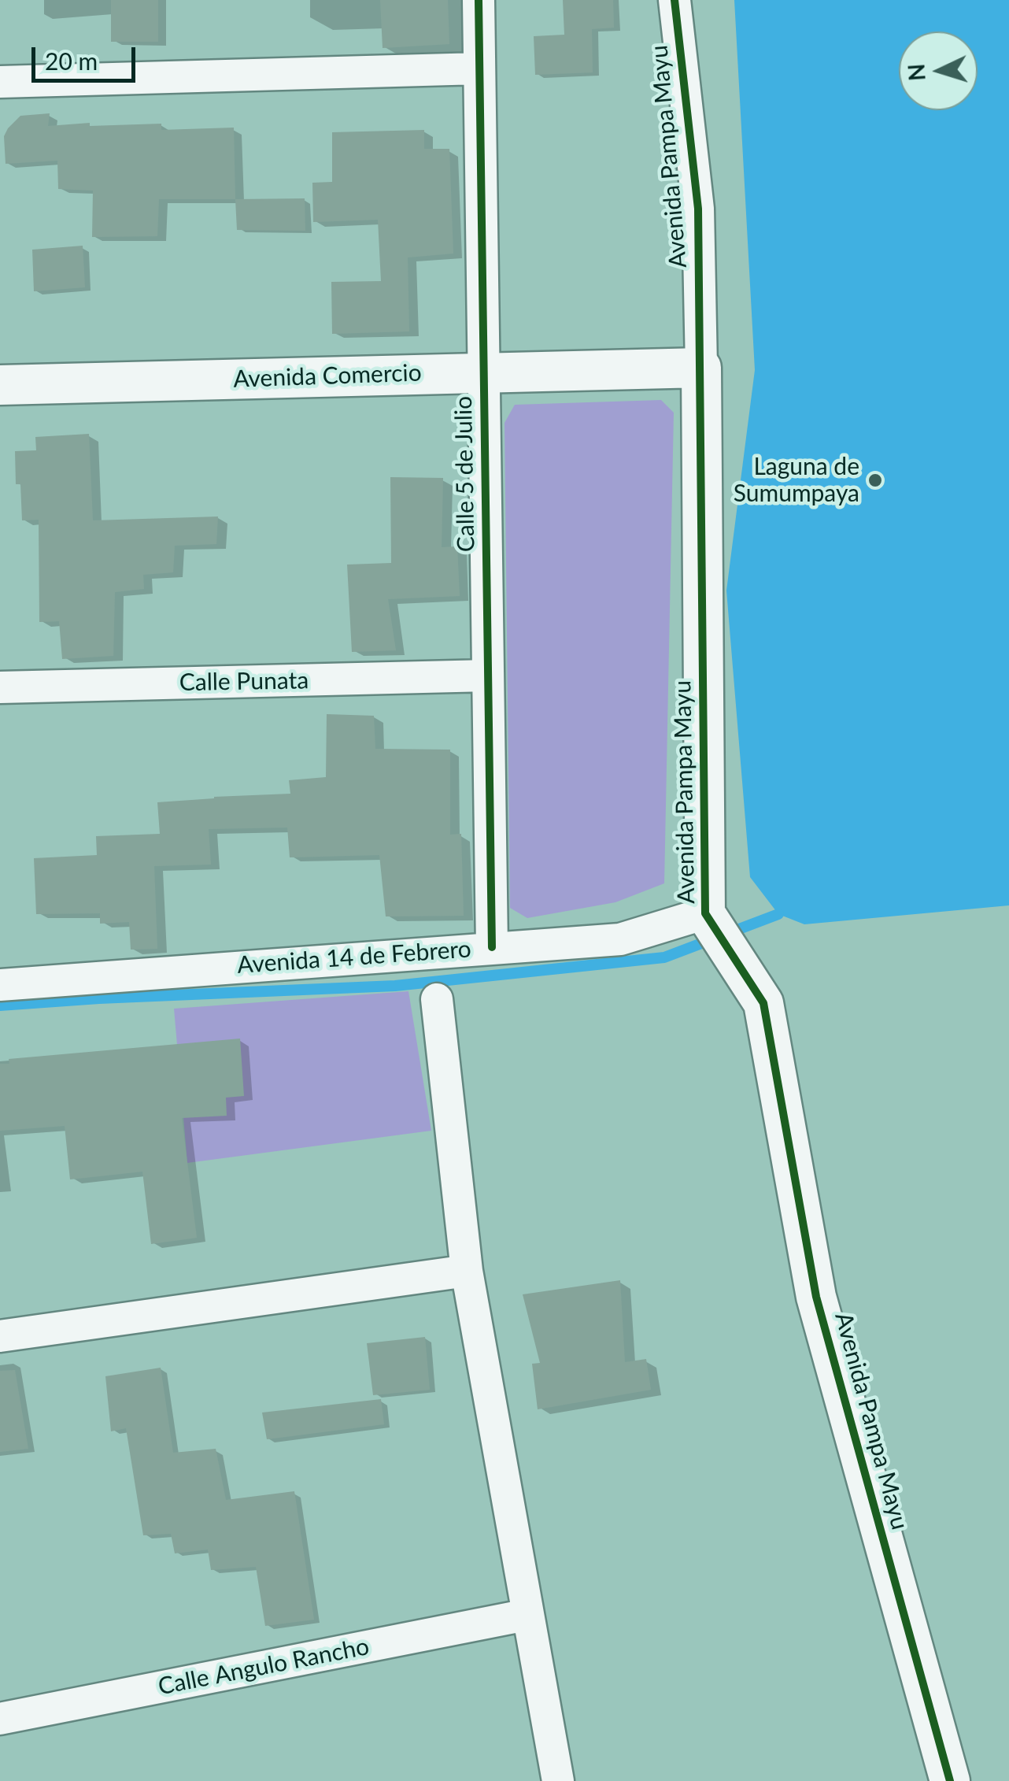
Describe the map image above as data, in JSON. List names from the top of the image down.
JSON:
{
  "streets": {
    "street": [
      "Avenida Pampa Mayu",
      "Avenida Comercio",
      "Calle 5 de Julio",
      "Calle Punata",
      "Avenida 14 de Febrero",
      "Calle Angulo Rancho"
    ]
  },
  "crossings": [
    ["Avenida Pampa Mayu", "Avenida Comercio"],
    ["Avenida Pampa Mayu", "Avenida 14 de Febrero"],
    ["Avenida Comercio", "Calle 5 de Julio"],
    ["Calle 5 de Julio", "Calle Punata"],
    ["Calle 5 de Julio", "Avenida 14 de Febrero"]
  ],
  "places": ["Laguna de Sumumpaya"],
  "scale_bar": "20 m",
  "north": "left"
}
